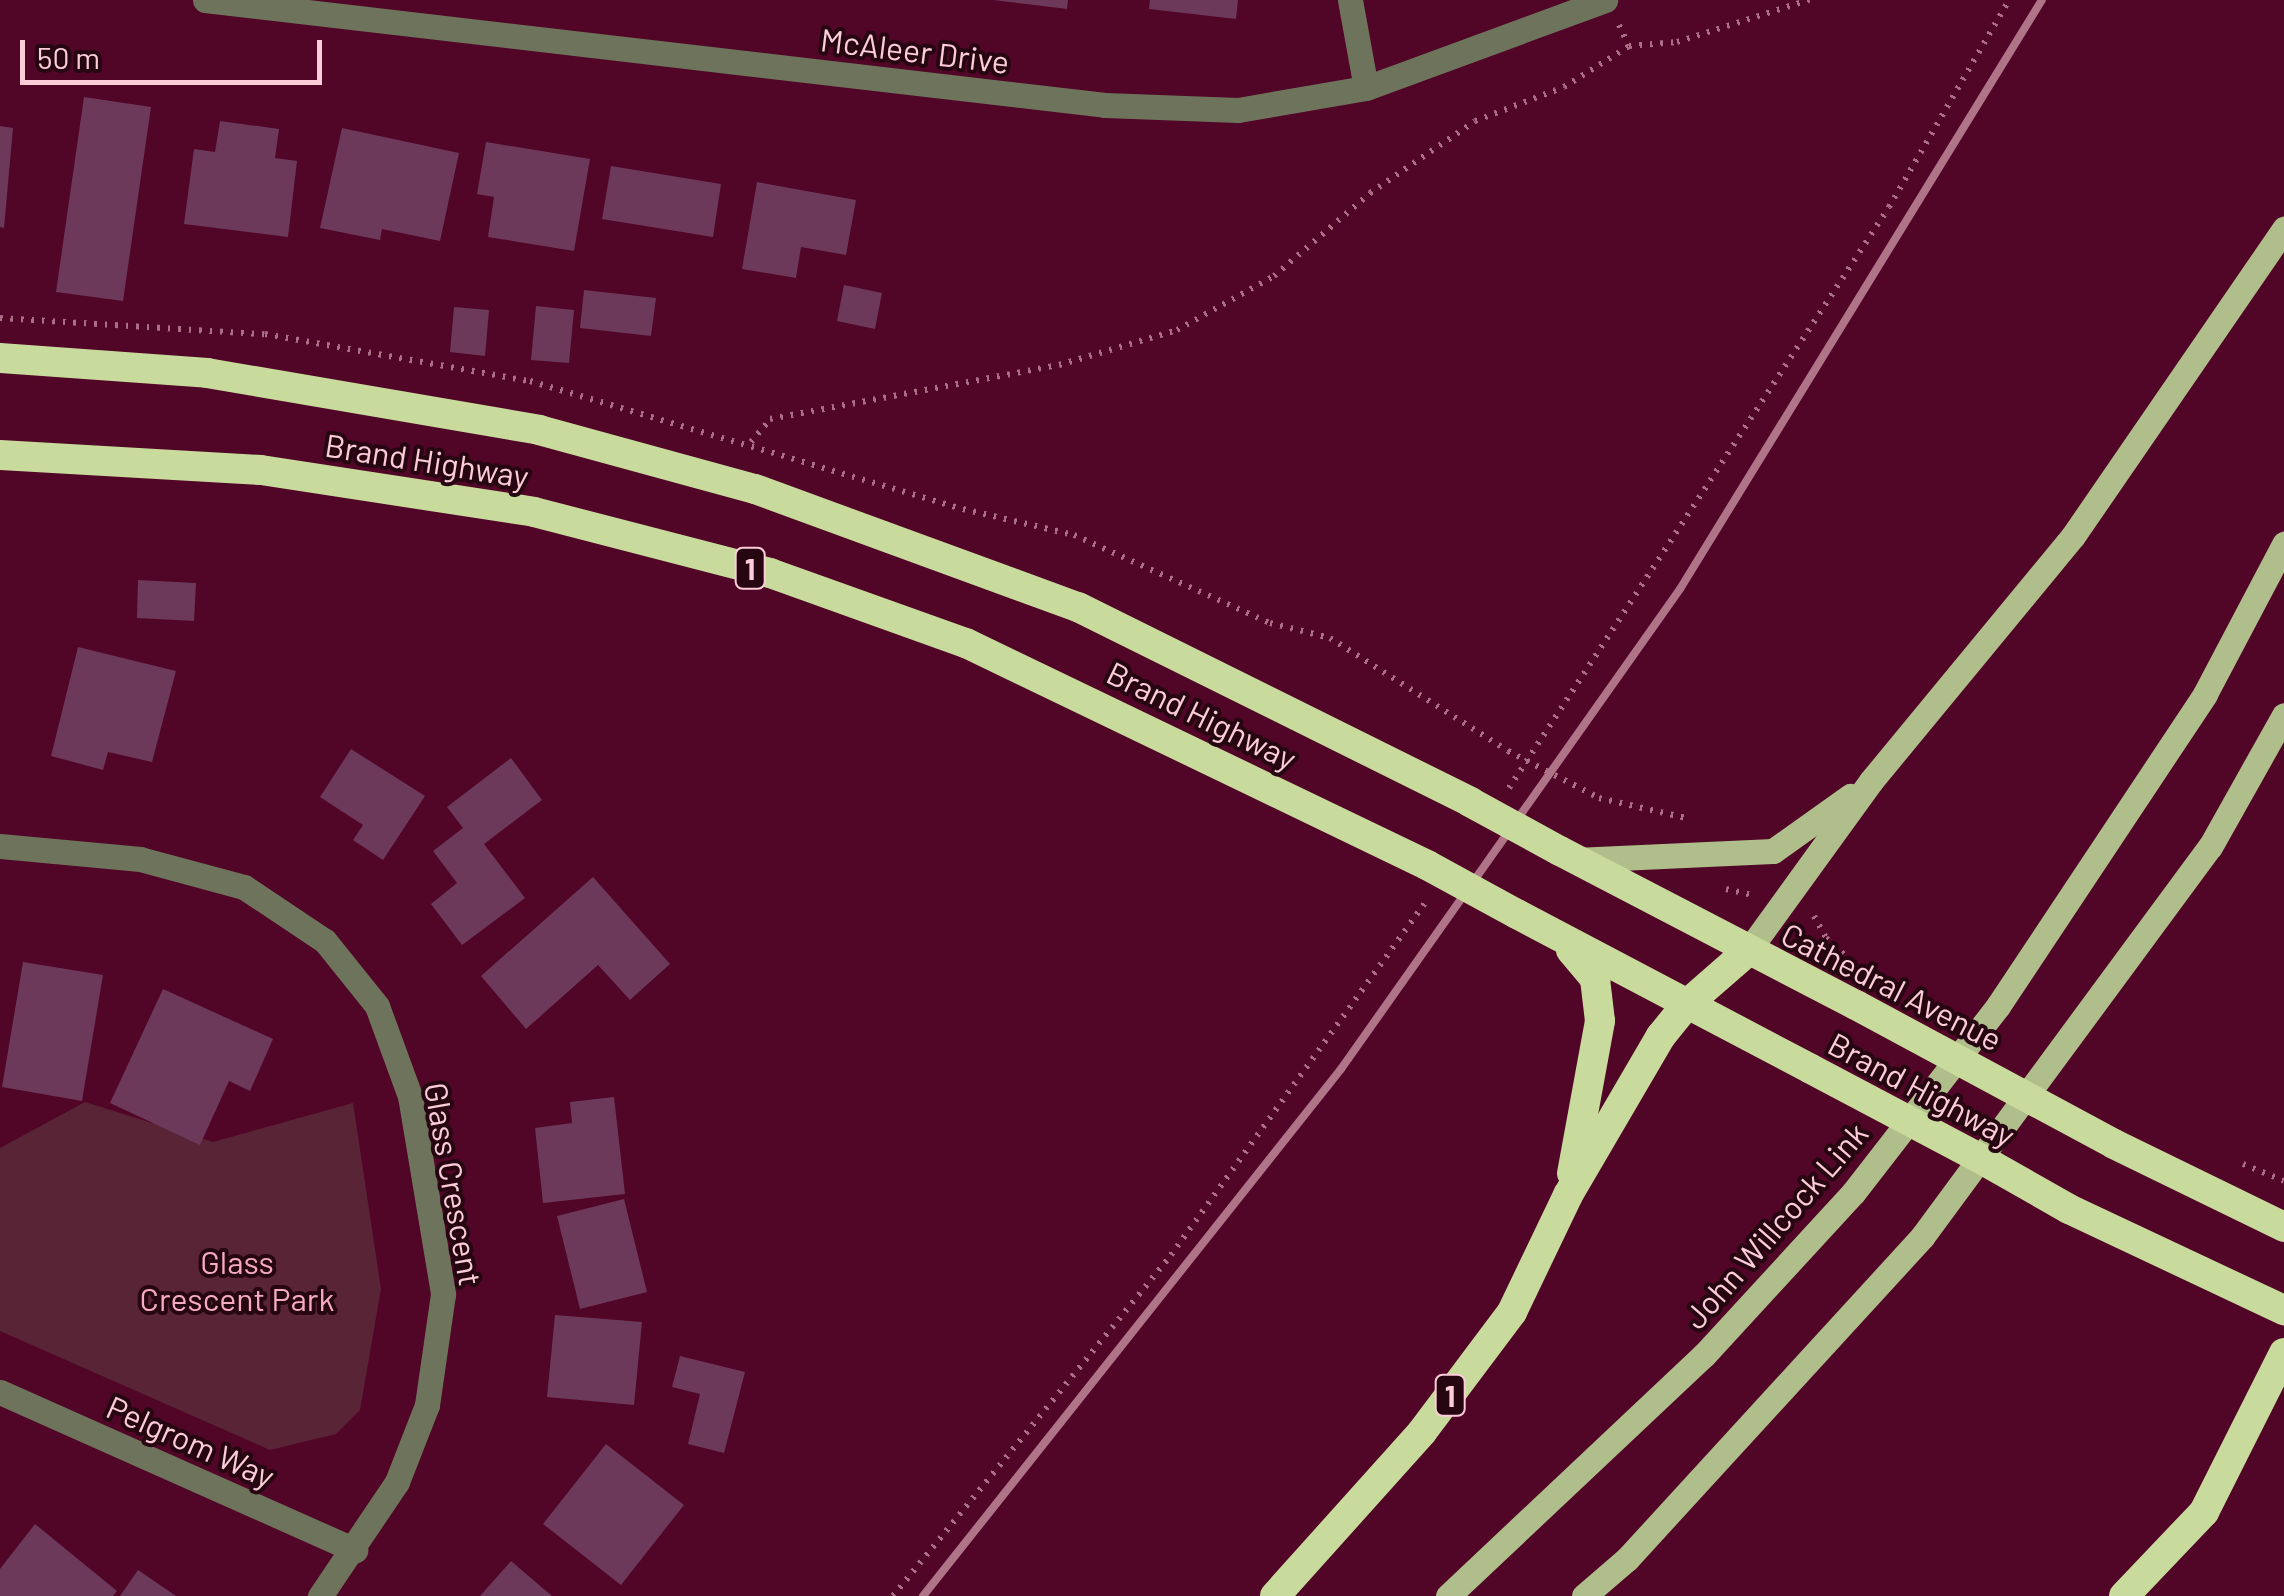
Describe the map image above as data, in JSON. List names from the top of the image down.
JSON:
{
  "streets": {
    "highway": ["Brand Highway", "1", "Cathedral Avenue"],
    "main road": ["John Willcock Link"],
    "street": ["McAleer Drive", "Glass Crescent", "Pelgrom Way"]
  },
  "crossings": [
    ["Brand Highway", "1"],
    ["Brand Highway", "Cathedral Avenue"],
    ["Glass Crescent", "Pelgrom Way"]
  ],
  "parks": ["Glass Crescent Park"],
  "scale_bar": "50 m"
}
